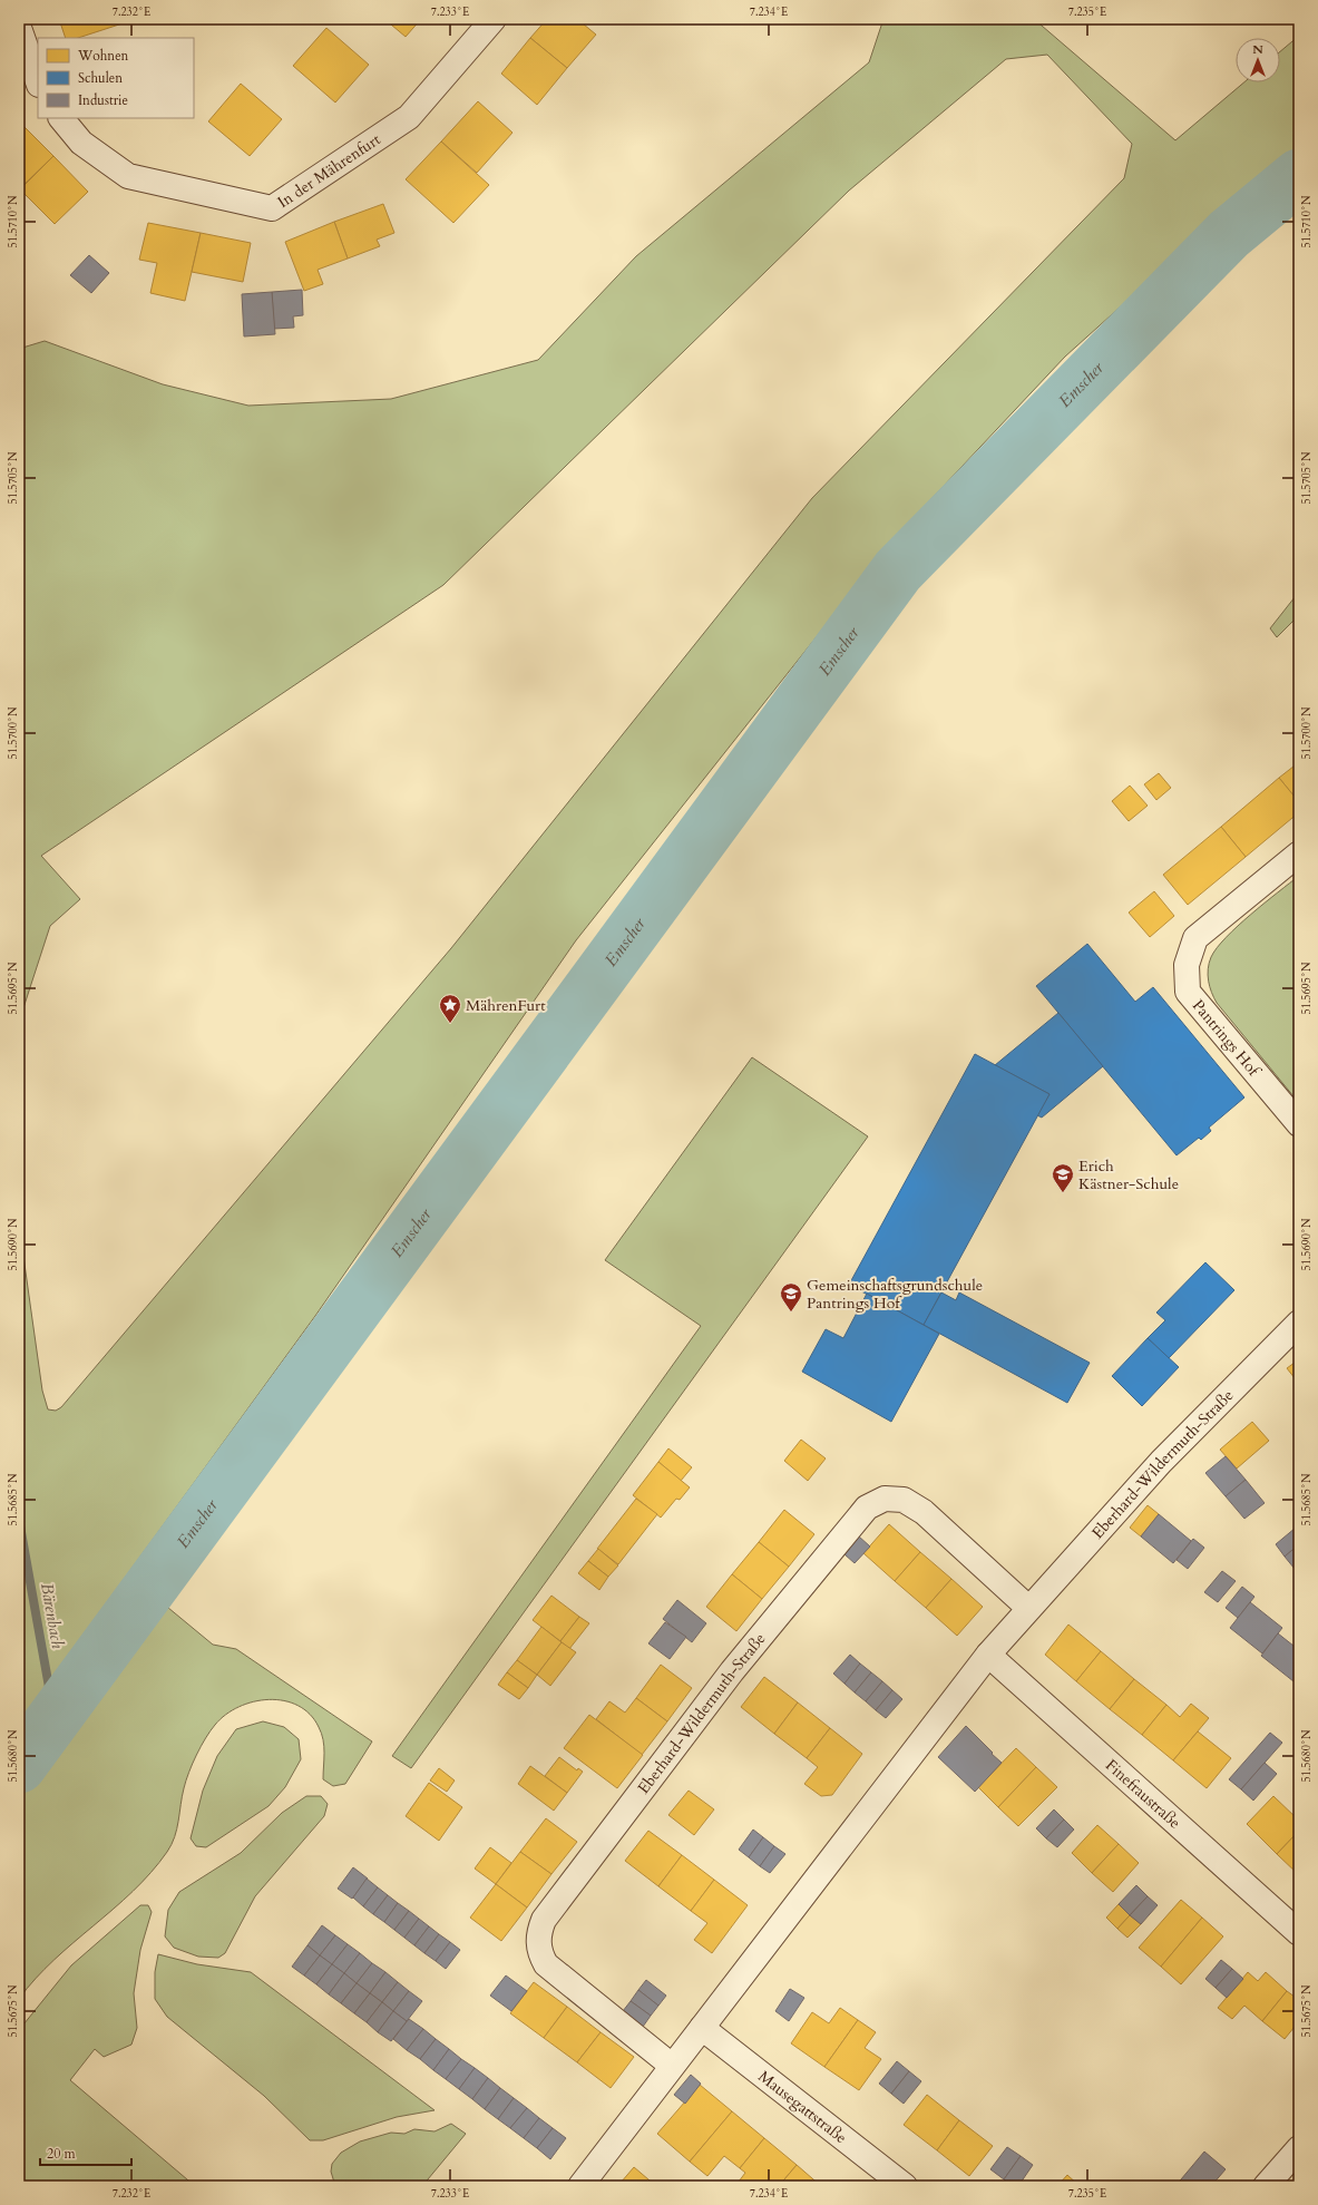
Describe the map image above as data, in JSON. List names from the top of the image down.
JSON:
{
  "streets": {
    "street": [
      "In der Mährenfurt",
      "Pantrings Hof",
      "Eberhard-Wildermuth-Straße",
      "Finefraustraße",
      "Mausegattstraße"
    ]
  },
  "crossings": [
    ["Eberhard-Wildermuth-Straße", "Finefraustraße"],
    ["Eberhard-Wildermuth-Straße", "Mausegattstraße"]
  ],
  "water": ["Emscher", "Bärenbach"],
  "places": {
    "place": ["MährenFurt"],
    "school or university": ["Erich Kästner-Schule", "Gemeinschaftsgrundschule Pantrings Hof"]
  },
  "legend": ["Wohnen", "Schulen", "Industrie"],
  "scale_bar": "20 m",
  "north": "top",
  "coordinates": [
    "7.232°E",
    "7.233°E",
    "7.234°E",
    "7.235°E",
    "51.5710°N",
    "51.5705°N",
    "51.5700°N",
    "51.5695°N",
    "51.5690°N",
    "51.5685°N",
    "51.5680°N",
    "51.5675°N"
  ]
}
